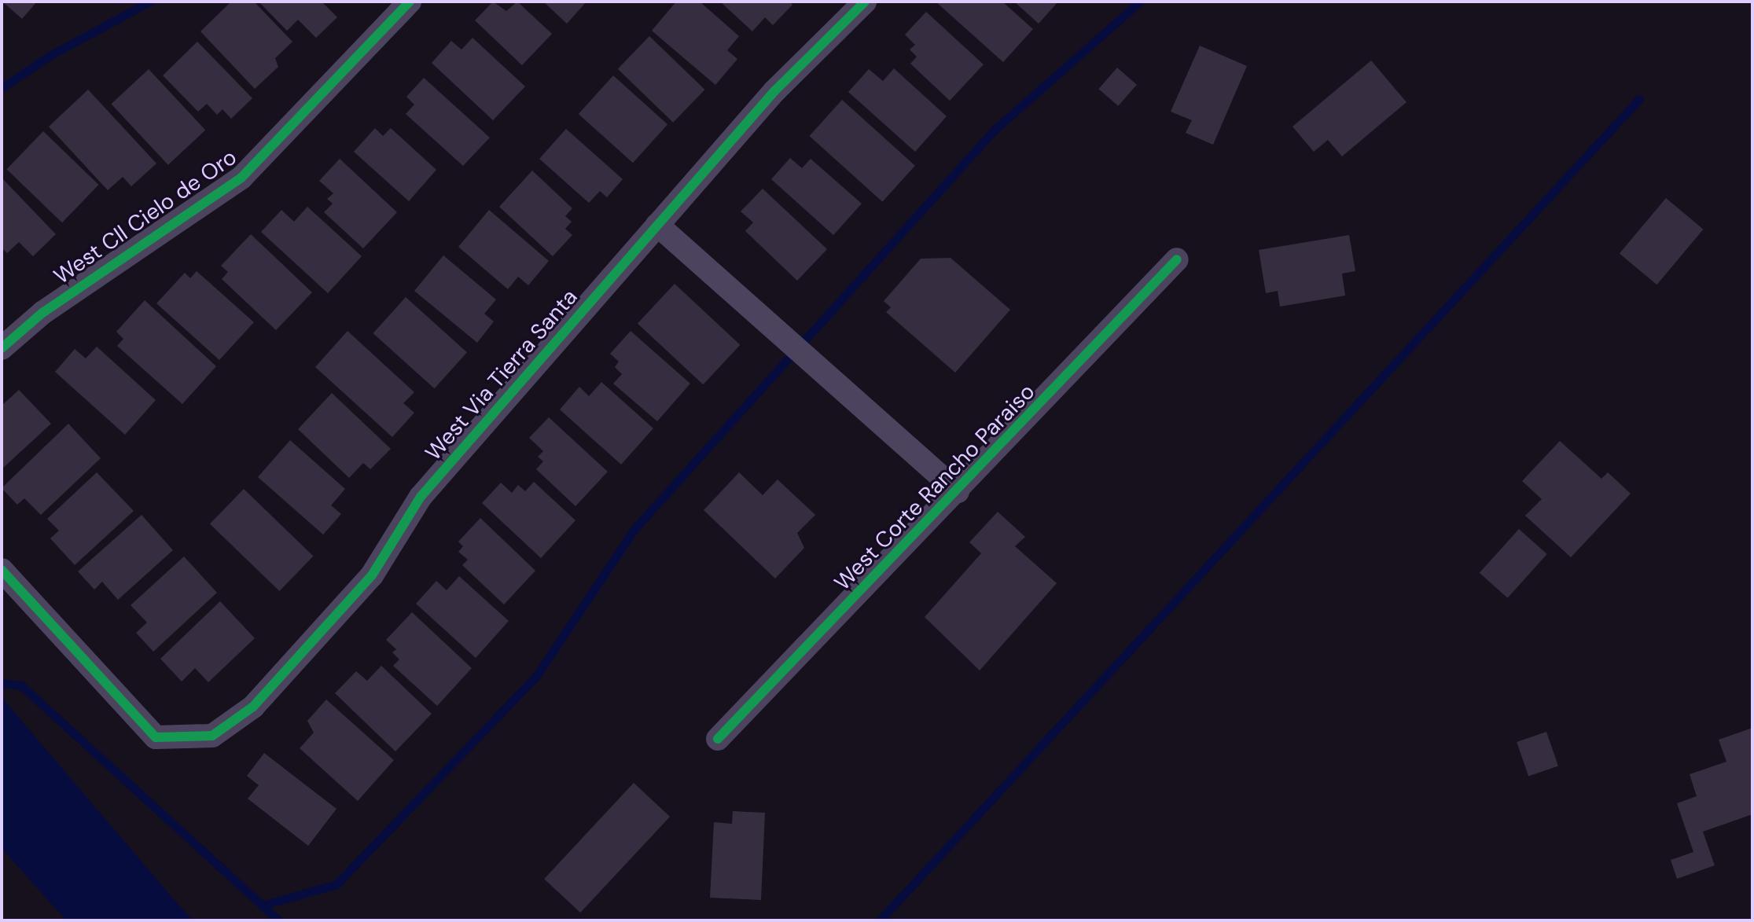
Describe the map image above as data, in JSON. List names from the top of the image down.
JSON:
{
  "streets": {
    "street": ["West Cll Cielo de Oro", "West Via Tierra Santa", "West Corte Rancho Paraiso"]
  },
  "crossings": [
    ["West Via Tierra Santa", "West Corte Rancho Paraiso"]
  ]
}
